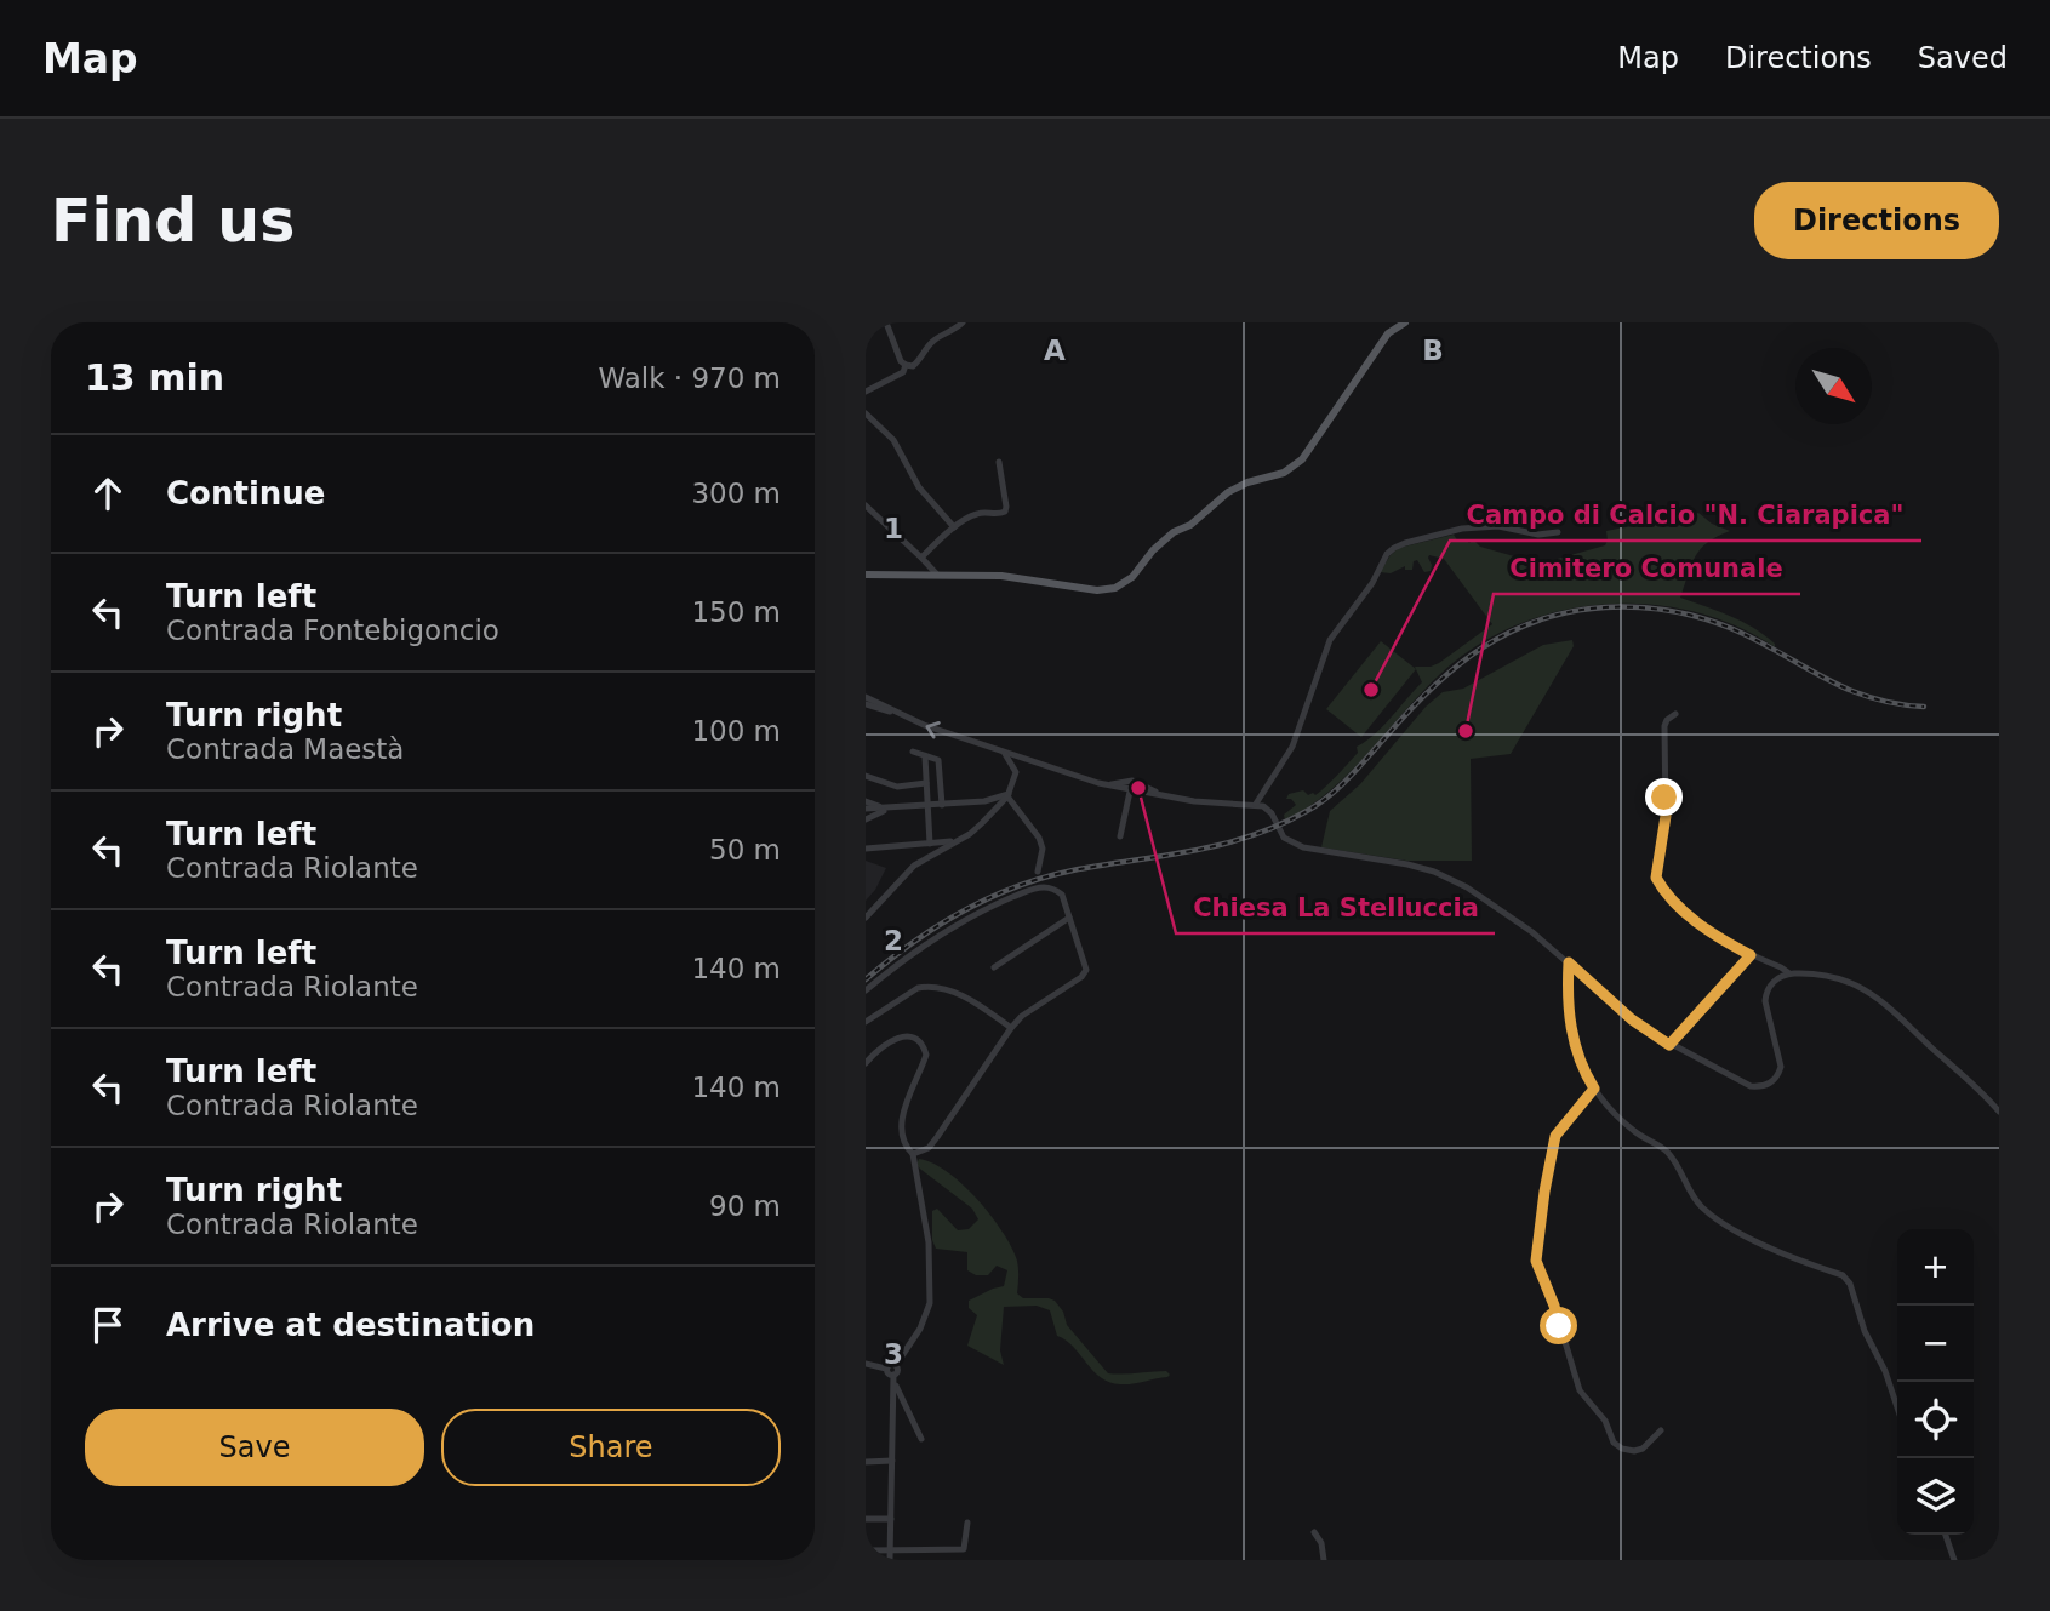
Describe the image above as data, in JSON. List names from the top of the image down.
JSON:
{
  "places": ["Campo di Calcio \"N. Ciarapica\"", "Cimitero Comunale", "Chiesa La Stelluccia"],
  "north": "bottom right",
  "page": {
    "header": "Map",
    "nav": ["Map", "Directions", "Saved"],
    "buttons": [
      "Directions",
      ["Save", "Share"]
    ],
    "title": "Find us",
    "heading": ["13 min", "Walk · 970 m"],
    "list": [
      ["Continue", "300 m"],
      ["Turn left", "Contrada Fontebigoncio", "150 m"],
      ["Turn right", "Contrada Maestà", "100 m"],
      ["Turn left", "Contrada Riolante", "50 m"],
      ["Turn left", "Contrada Riolante", "140 m"],
      ["Turn left", "Contrada Riolante", "140 m"],
      ["Turn right", "Contrada Riolante", "90 m"],
      "Arrive at destination"
    ],
    "map_buttons": ["+", "−"]
  },
  "grid": {
    "columns": ["A", "B"],
    "rows": ["1", "2", "3"]
  }
}
